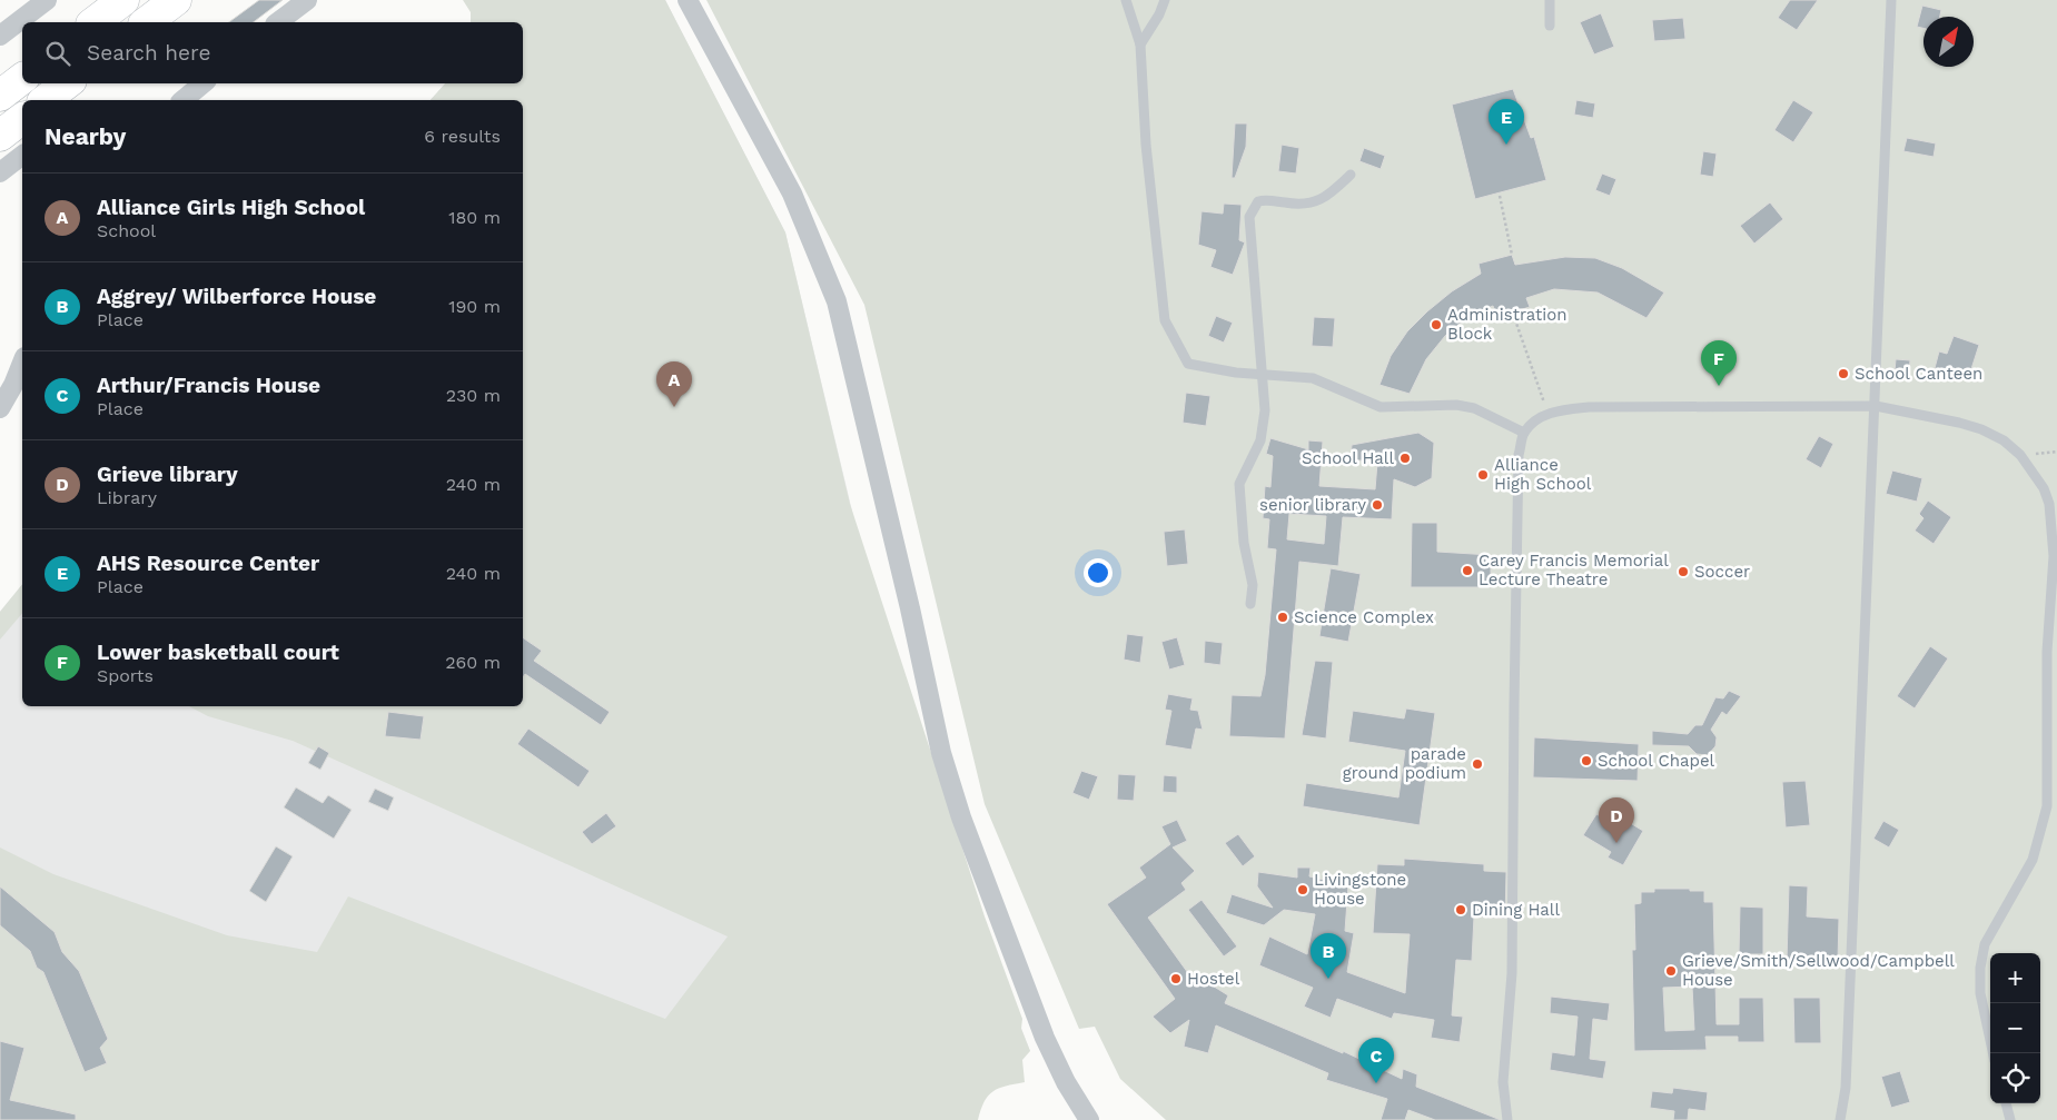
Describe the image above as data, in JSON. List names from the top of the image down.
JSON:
{
  "places": [
    "Administration Block",
    "School Canteen",
    "School Hall",
    "Alliance High School",
    "senior library",
    "Carey Francis Memorial Lecture Theatre",
    "Soccer",
    "Science Complex",
    "School Chapel",
    "parade ground podium",
    "Livingstone House",
    "Dining Hall",
    "Grieve/Smith/Sellwood/Campbell House",
    "Hostel"
  ],
  "north": "top right",
  "page": {
    "search": "Search here",
    "pins": [
      "E",
      "F",
      "A",
      "D",
      "B",
      "C"
    ],
    "heading": ["Nearby", "6 results"],
    "list": [
      {
        "mark": "A",
        "name": "Alliance Girls High School",
        "note": "School",
        "value": "180 m"
      },
      {
        "mark": "B",
        "name": "Aggrey/ Wilberforce House",
        "note": "Place",
        "value": "190 m"
      },
      {
        "mark": "C",
        "name": "Arthur/Francis House",
        "note": "Place",
        "value": "230 m"
      },
      {
        "mark": "D",
        "name": "Grieve library",
        "note": "Library",
        "value": "240 m"
      },
      {
        "mark": "E",
        "name": "AHS Resource Center",
        "note": "Place",
        "value": "240 m"
      },
      {
        "mark": "F",
        "name": "Lower basketball court",
        "note": "Sports",
        "value": "260 m"
      }
    ],
    "map_buttons": ["+", "−"]
  }
}
